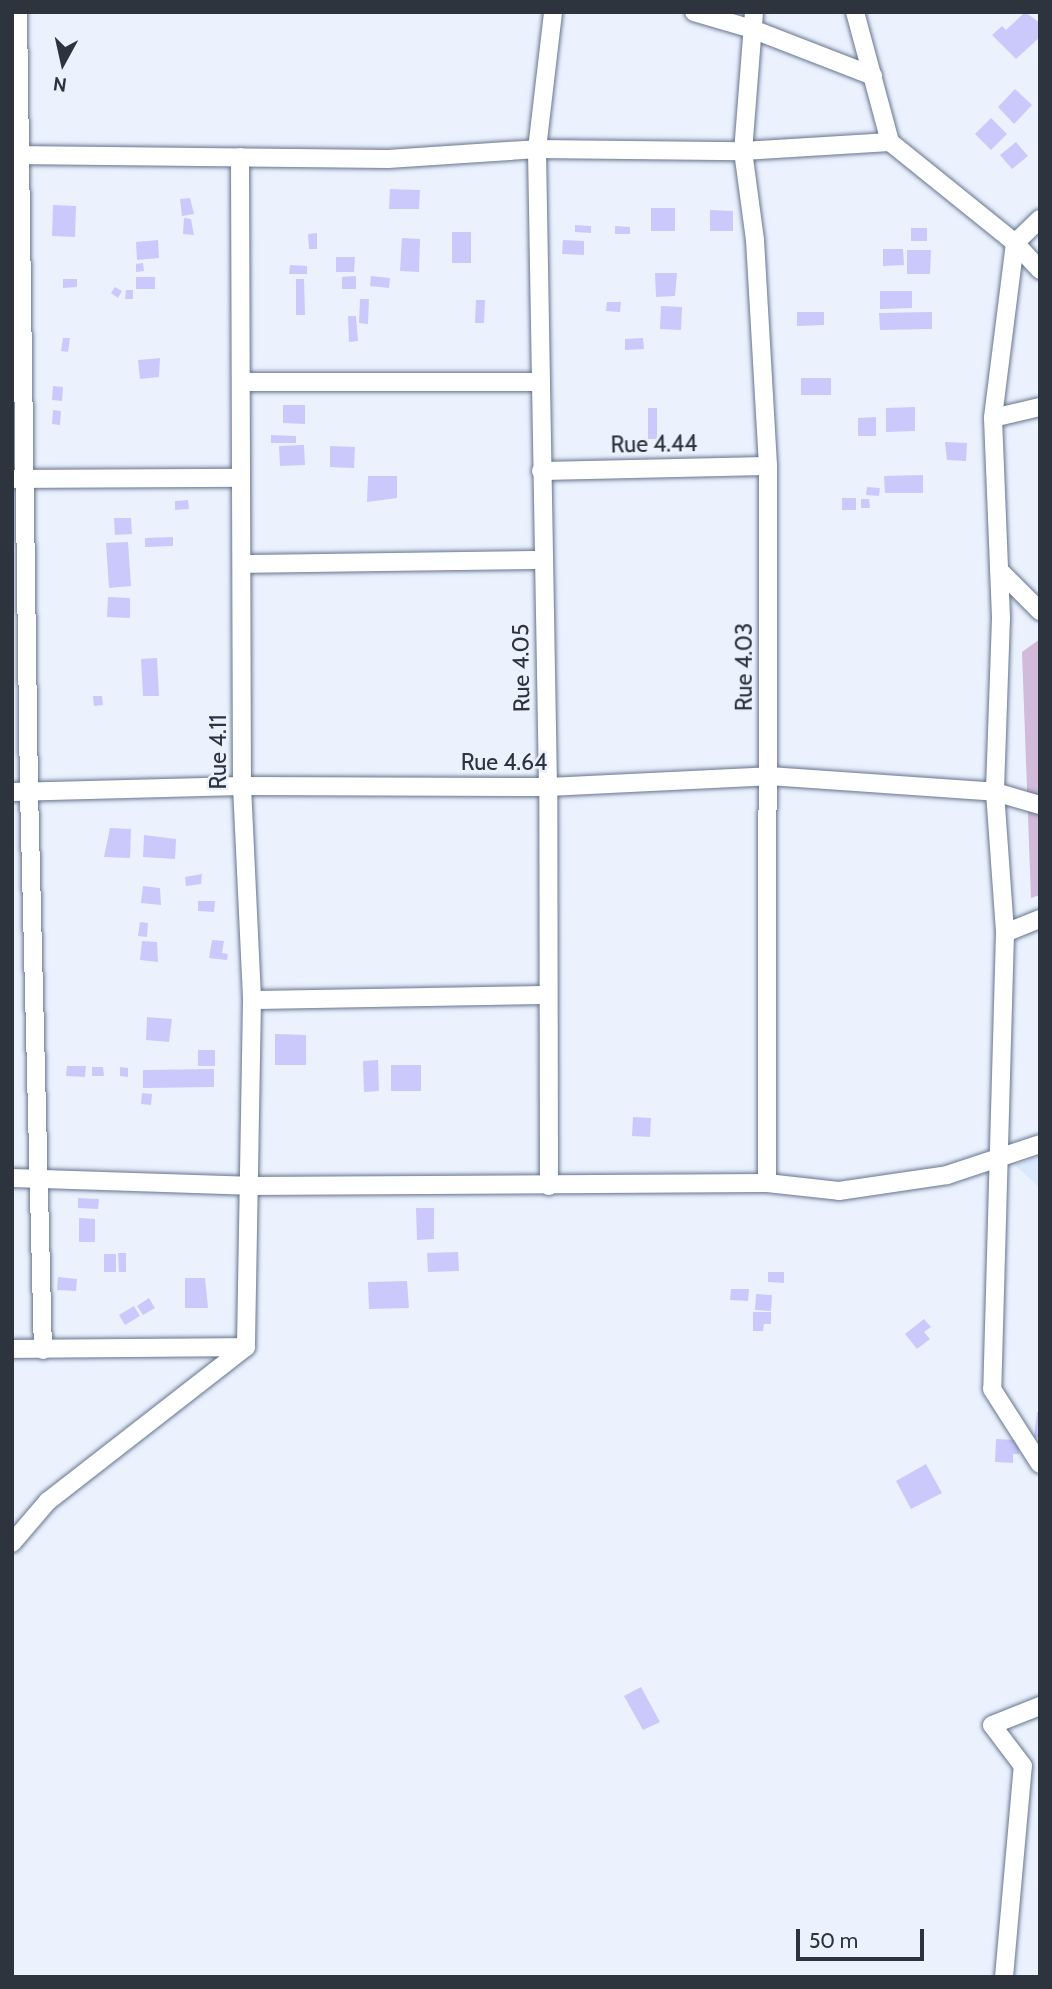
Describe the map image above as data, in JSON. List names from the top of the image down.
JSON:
{
  "streets": {
    "street": [
      "Rue 4.44",
      "Rue 4.03",
      "Rue 4.05",
      "Rue 4.11",
      "Rue 4.64"
    ]
  },
  "crossings": [
    ["Rue 4.44", "Rue 4.03"],
    ["Rue 4.44", "Rue 4.05"],
    ["Rue 4.03", "Rue 4.64"],
    ["Rue 4.05", "Rue 4.64"],
    ["Rue 4.11", "Rue 4.64"]
  ],
  "scale_bar": "50 m",
  "north": "bottom"
}
